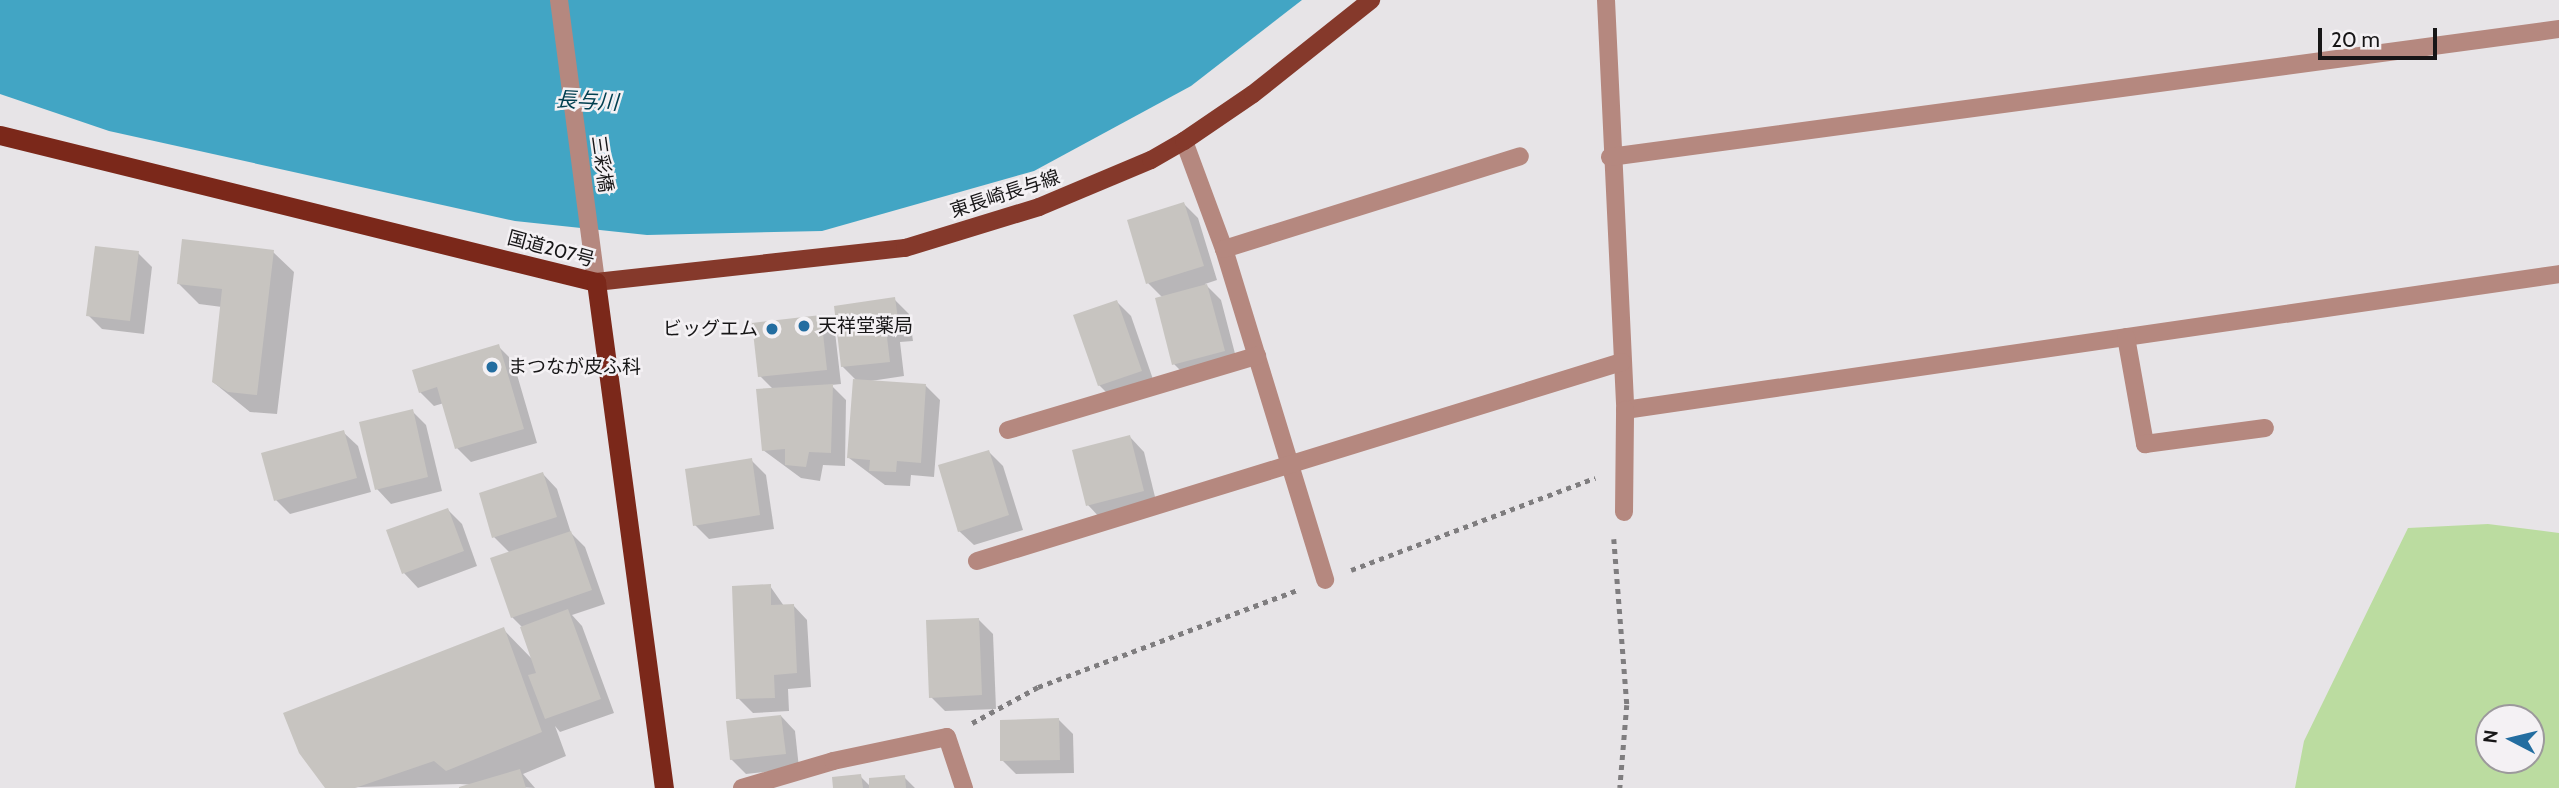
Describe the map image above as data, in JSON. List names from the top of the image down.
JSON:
{
  "streets": {
    "highway": ["国道207号"],
    "main road": ["東長崎長与線"],
    "street": ["三彩橋"]
  },
  "crossings": [
    ["三彩橋", "東長崎長与線"],
    ["三彩橋", "国道207号"],
    ["東長崎長与線", "国道207号"]
  ],
  "water": ["長与川"],
  "places": ["天祥堂薬局", "ビッグエム", "まつなが皮ふ科"],
  "scale_bar": "20 m",
  "north": "left"
}
